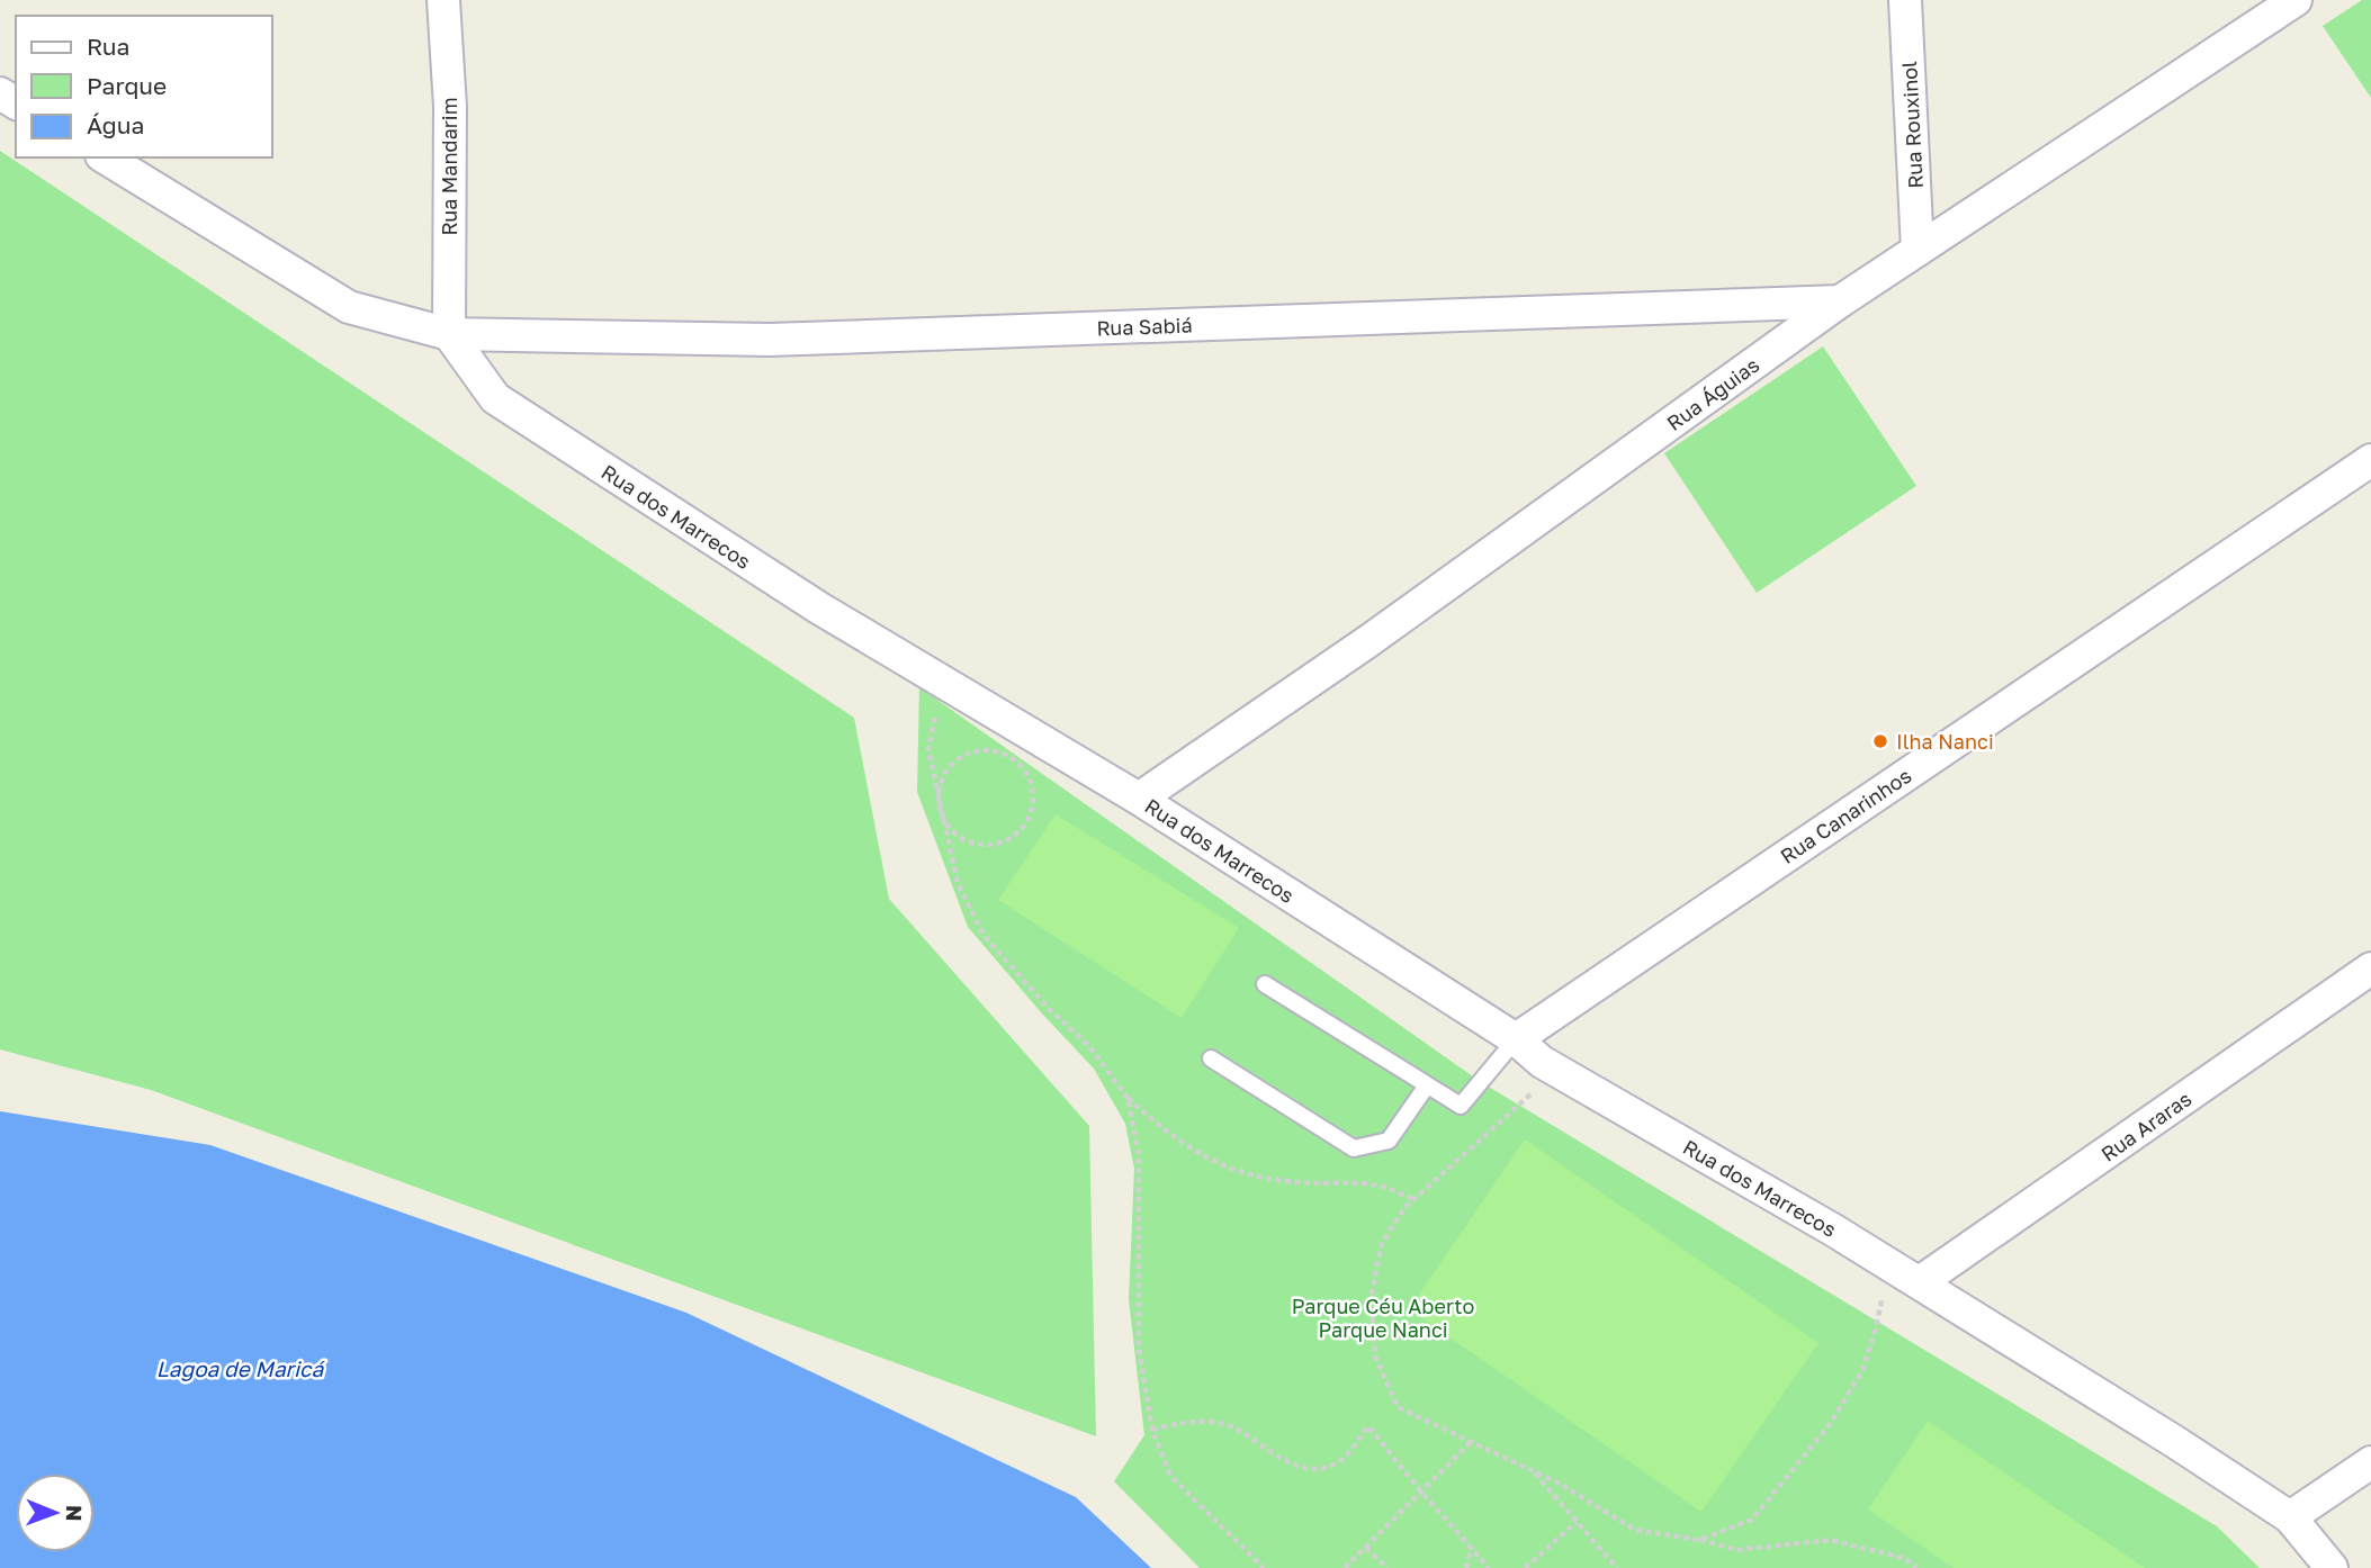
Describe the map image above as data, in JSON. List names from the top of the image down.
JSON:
{
  "streets": {
    "street": [
      "Rua Rouxinol",
      "Rua Mandarim",
      "Rua Sabiá",
      "Rua Águias",
      "Rua dos Marrecos",
      "Rua Canarinhos",
      "Rua Araras"
    ]
  },
  "crossings": [
    ["Rua Rouxinol", "Rua Águias"],
    ["Rua Mandarim", "Rua Sabiá"],
    ["Rua Mandarim", "Rua dos Marrecos"],
    ["Rua Sabiá", "Rua Águias"],
    ["Rua Sabiá", "Rua dos Marrecos"],
    ["Rua Águias", "Rua dos Marrecos"],
    ["Rua dos Marrecos", "Rua Canarinhos"],
    ["Rua dos Marrecos", "Rua Araras"]
  ],
  "water": ["Lagoa de Maricá"],
  "parks": ["Parque Céu Aberto Parque Nanci"],
  "places": ["Ilha Nanci"],
  "legend": ["Rua", "Parque", "Água"],
  "north": "right"
}
